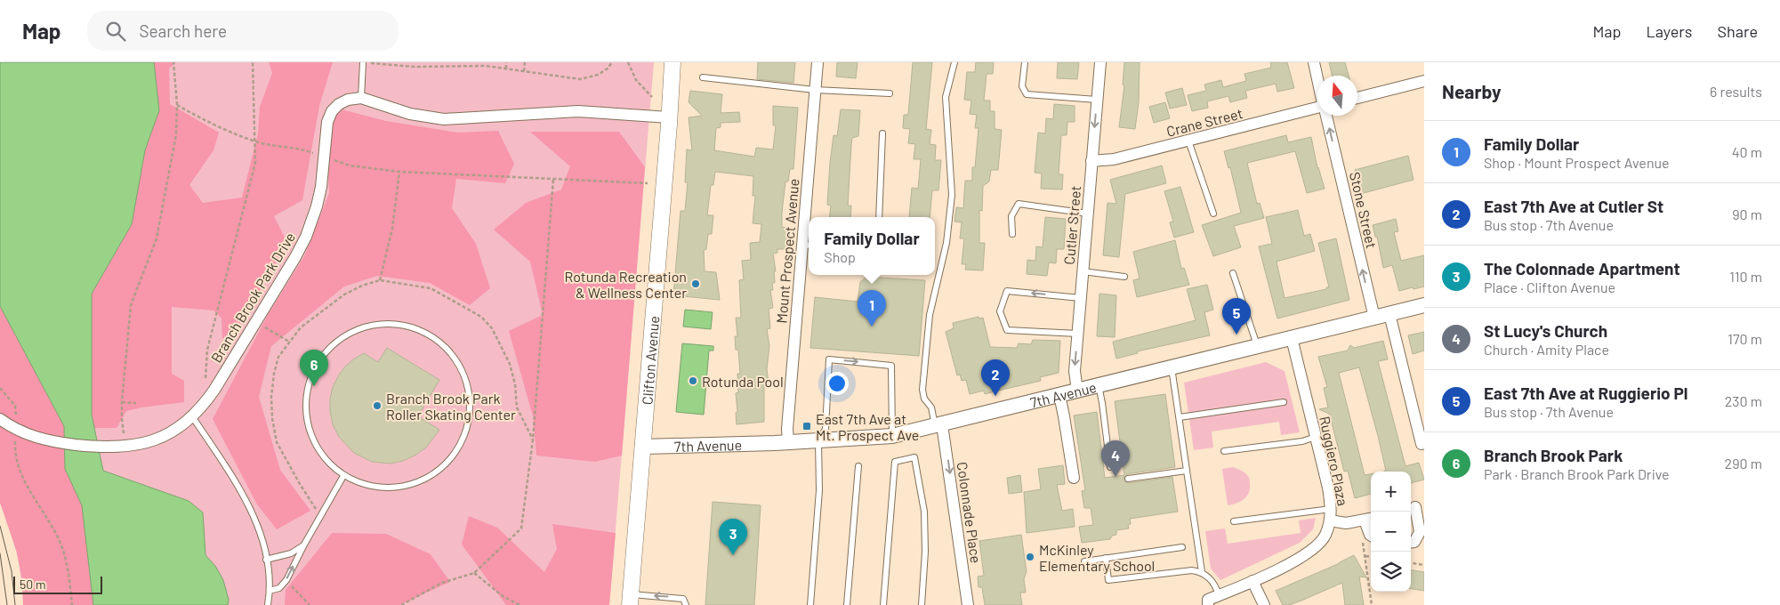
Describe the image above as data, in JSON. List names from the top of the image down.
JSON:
{
  "streets": {
    "main road": ["Clifton Avenue"],
    "street": [
      "Crane Street",
      "Stone Street",
      "Cutler Street",
      "Mount Prospect Avenue",
      "Branch Brook Park Drive",
      "7th Avenue",
      "Ruggiero Plaza",
      "Colonnade Place"
    ]
  },
  "crossings": [
    ["Crane Street", "Cutler Street"],
    ["Stone Street", "7th Avenue"],
    ["Cutler Street", "7th Avenue"],
    ["Mount Prospect Avenue", "7th Avenue"],
    ["Clifton Avenue", "7th Avenue"],
    ["7th Avenue", "Ruggiero Plaza"],
    ["7th Avenue", "Colonnade Place"]
  ],
  "one_way": ["Stone Street", "Cutler Street", "Colonnade Place"],
  "places": {
    "other": [
      "Rotunda Recreation & Wellness Center",
      "Rotunda Pool",
      "Branch Brook Park Roller Skating Center",
      "McKinley Elementary School"
    ],
    "transit": ["East 7th Ave at Mt. Prospect Ave"]
  },
  "scale_bar": "50 m",
  "north": "top",
  "page": {
    "header": "Map",
    "search": "Search here",
    "nav": ["Map", "Layers", "Share"],
    "heading": ["Nearby", "6 results"],
    "list": [
      {
        "mark": "1",
        "name": "Family Dollar",
        "note": "Shop · Mount Prospect Avenue",
        "value": "40 m"
      },
      {
        "mark": "2",
        "name": "East 7th Ave at Cutler St",
        "note": "Bus stop · 7th Avenue",
        "value": "90 m"
      },
      {
        "mark": "3",
        "name": "The Colonnade Apartment",
        "note": "Place · Clifton Avenue",
        "value": "110 m"
      },
      {
        "mark": "4",
        "name": "St Lucy's Church",
        "note": "Church · Amity Place",
        "value": "170 m"
      },
      {
        "mark": "5",
        "name": "East 7th Ave at Ruggierio Pl",
        "note": "Bus stop · 7th Avenue",
        "value": "230 m"
      },
      {
        "mark": "6",
        "name": "Branch Brook Park",
        "note": "Park · Branch Brook Park Drive",
        "value": "290 m"
      }
    ],
    "popup": ["Family Dollar", "Shop"],
    "pins": [
      "1",
      "5",
      "6",
      "2",
      "4",
      "3"
    ],
    "map_buttons": ["+", "−"],
    "scale": "50 m"
  }
}
